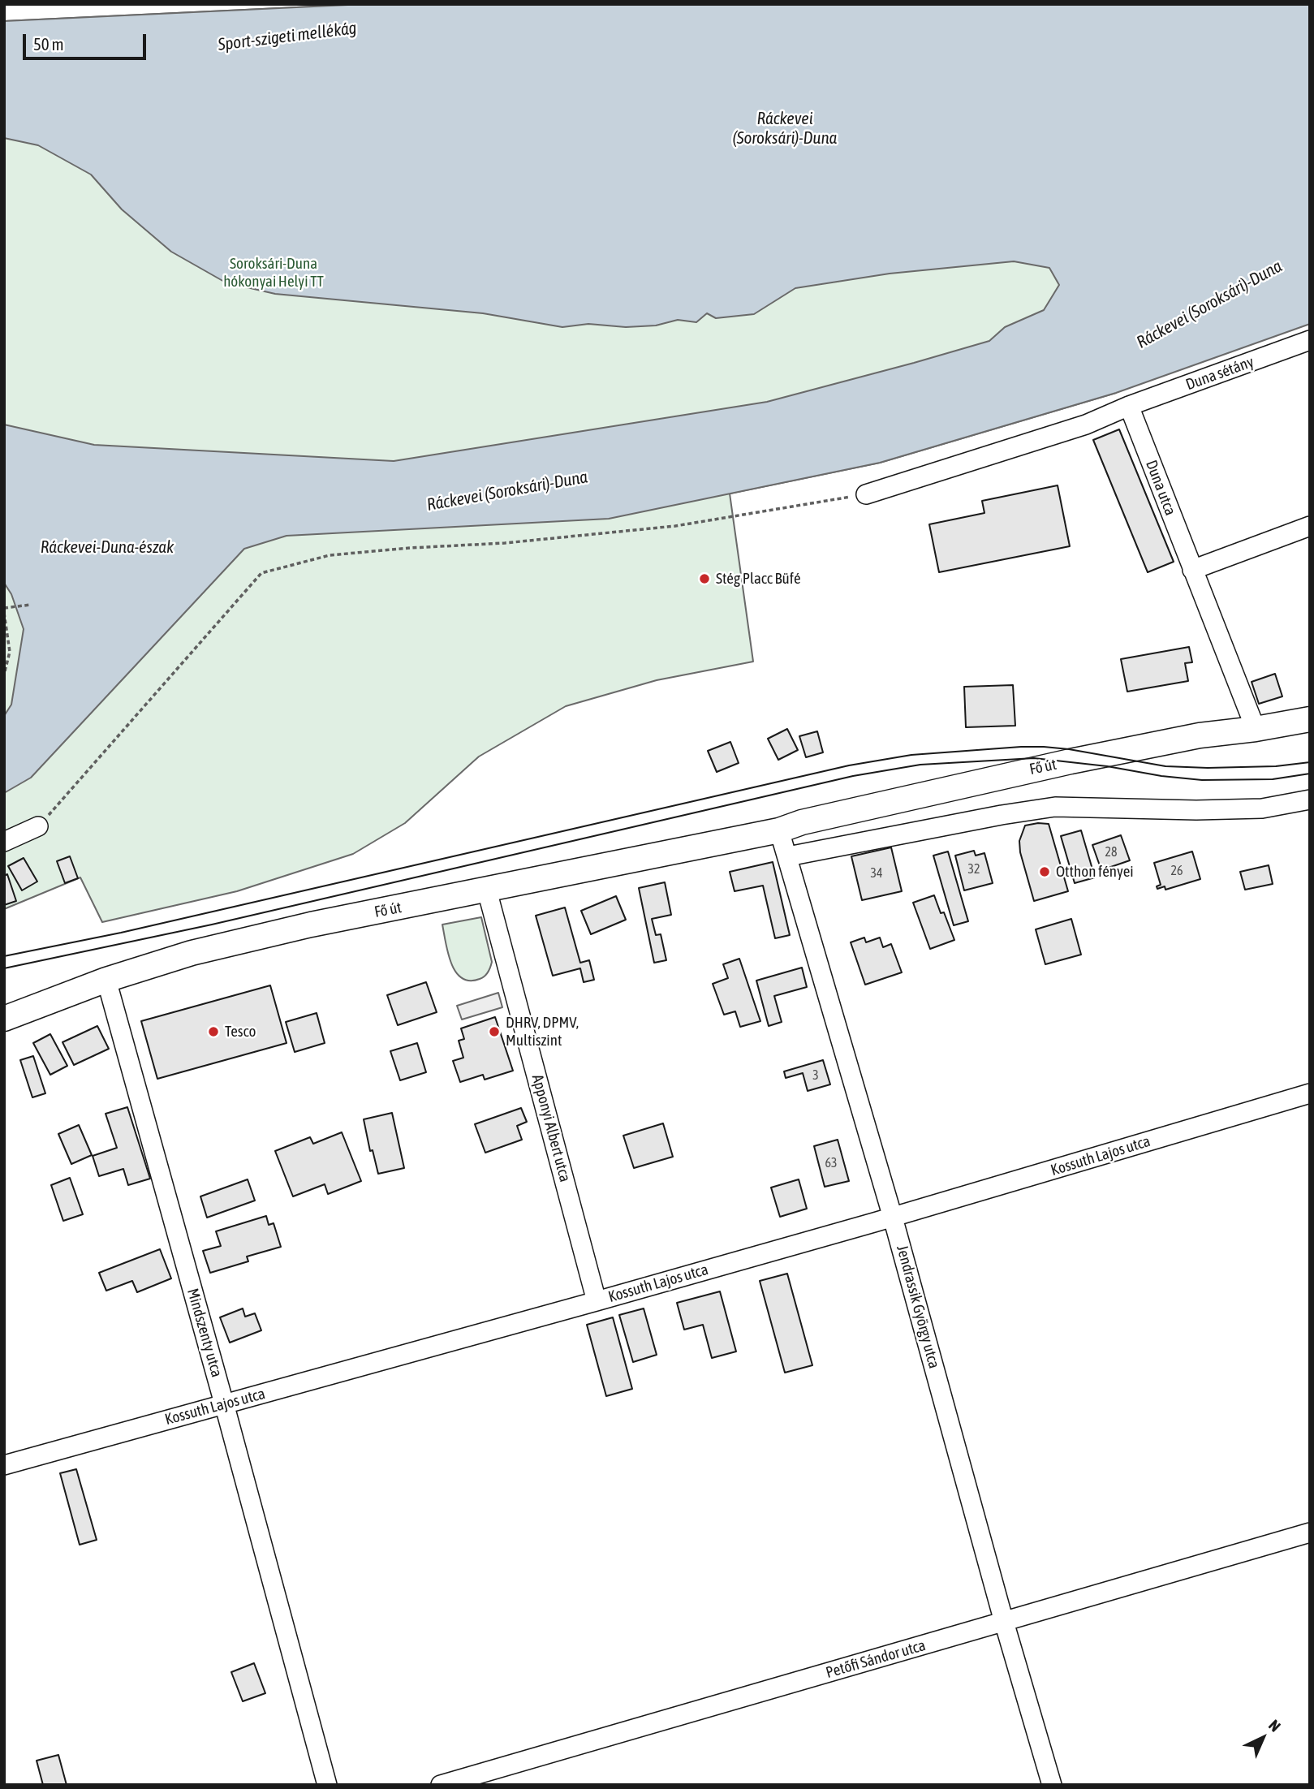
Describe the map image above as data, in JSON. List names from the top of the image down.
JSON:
{
  "streets": {
    "main road": ["Fő út"],
    "street": [
      "Duna sétány",
      "Duna utca",
      "Apponyi Albert utca",
      "Kossuth Lajos utca",
      "Jendrassik György utca",
      "Mindszenty utca",
      "Petőfi Sándor utca"
    ]
  },
  "crossings": [
    ["Duna sétány", "Duna utca"],
    ["Duna utca", "Fő út"],
    ["Fő út", "Apponyi Albert utca"],
    ["Fő út", "Jendrassik György utca"],
    ["Fő út", "Mindszenty utca"],
    ["Apponyi Albert utca", "Kossuth Lajos utca"],
    ["Kossuth Lajos utca", "Jendrassik György utca"],
    ["Kossuth Lajos utca", "Mindszenty utca"],
    ["Jendrassik György utca", "Petőfi Sándor utca"]
  ],
  "water": ["Sport-szigeti mellékág", "Ráckevei (Soroksári)-Duna", "Ráckevei-Duna-észak"],
  "parks": ["Soroksári-Duna hókonyai Helyi TT"],
  "places": [
    "Stég Placc Büfé",
    "Otthon fényei",
    "Tesco",
    "DHRV, DPMV, Multiszint"
  ],
  "house_numbers": [
    "28",
    "32",
    "26",
    "34",
    "3",
    "63"
  ],
  "scale_bar": "50 m",
  "north": "top right"
}
